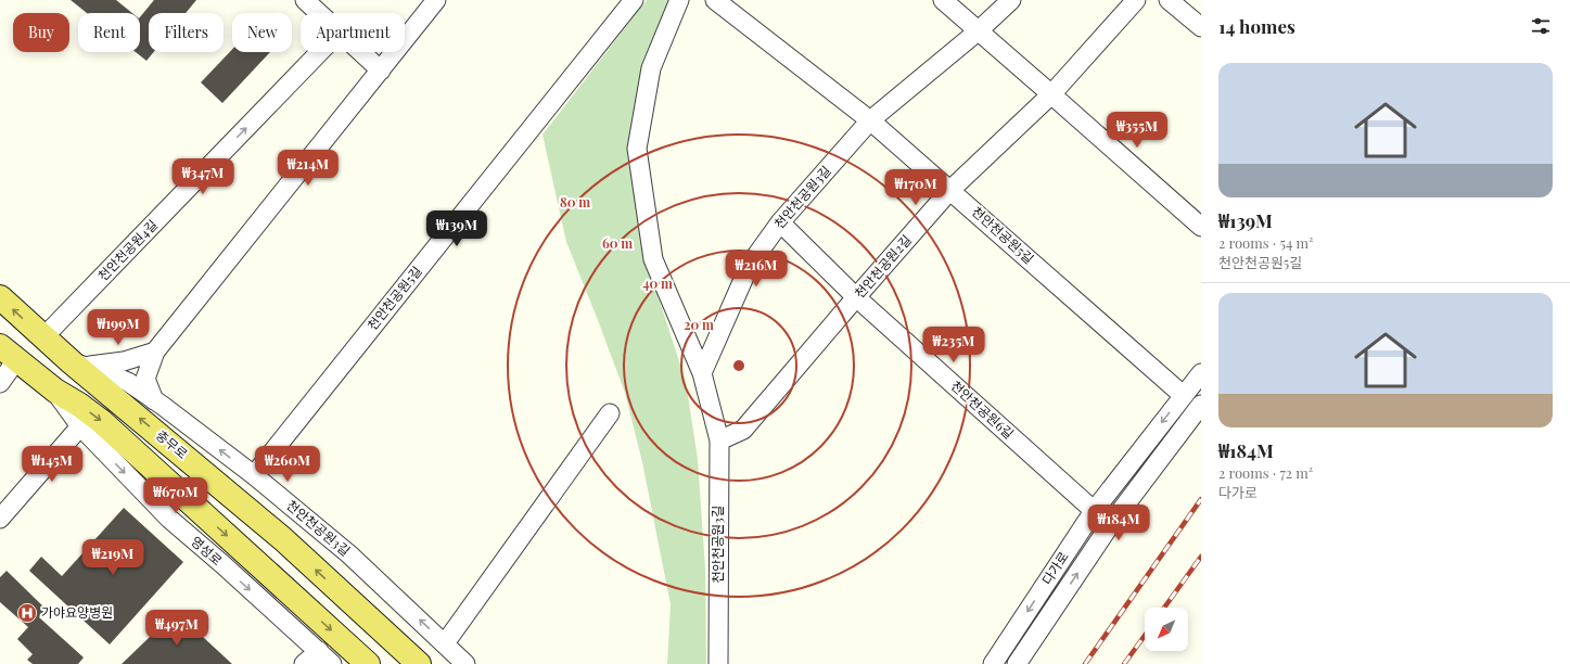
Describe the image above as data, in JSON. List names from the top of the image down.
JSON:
{
  "streets": {
    "main road": ["충무로"],
    "street": [
      "천안천공원3길",
      "천안천공원5길",
      "천안천공원4길",
      "천안천공원2길",
      "천안천공원6길",
      "영성로",
      "다가로"
    ]
  },
  "crossings": [
    ["천안천공원3길", "천안천공원5길"],
    ["천안천공원3길", "천안천공원2길"],
    ["천안천공원3길", "천안천공원6길"],
    ["천안천공원3길", "충무로"],
    ["천안천공원5길", "천안천공원2길"],
    ["천안천공원5길", "다가로"],
    ["천안천공원4길", "충무로"],
    ["천안천공원2길", "천안천공원6길"],
    ["천안천공원6길", "다가로"]
  ],
  "one_way": ["영성로"],
  "places": {
    "hospital": ["가야요양병원"]
  },
  "north": "bottom left",
  "page": {
    "heading": "14 homes",
    "chip": [
      "Buy",
      "Rent",
      "Filters",
      "New",
      "Apartment"
    ],
    "list": [
      {
        "name": "₩139M",
        "note": "2 rooms · 54 m² · 천안천공원5길"
      },
      {
        "name": "₩184M",
        "note": "2 rooms · 72 m² · 다가로"
      }
    ],
    "price": [
      "₩355M",
      "₩214M",
      "₩347M",
      "₩170M",
      "₩139M",
      "₩216M",
      "₩199M",
      "₩235M",
      "₩145M",
      "₩260M",
      "₩670M",
      "₩184M",
      "₩219M",
      "₩497M"
    ]
  },
  "rings": [
    "80 m",
    "60 m",
    "40 m",
    "20 m"
  ]
}
